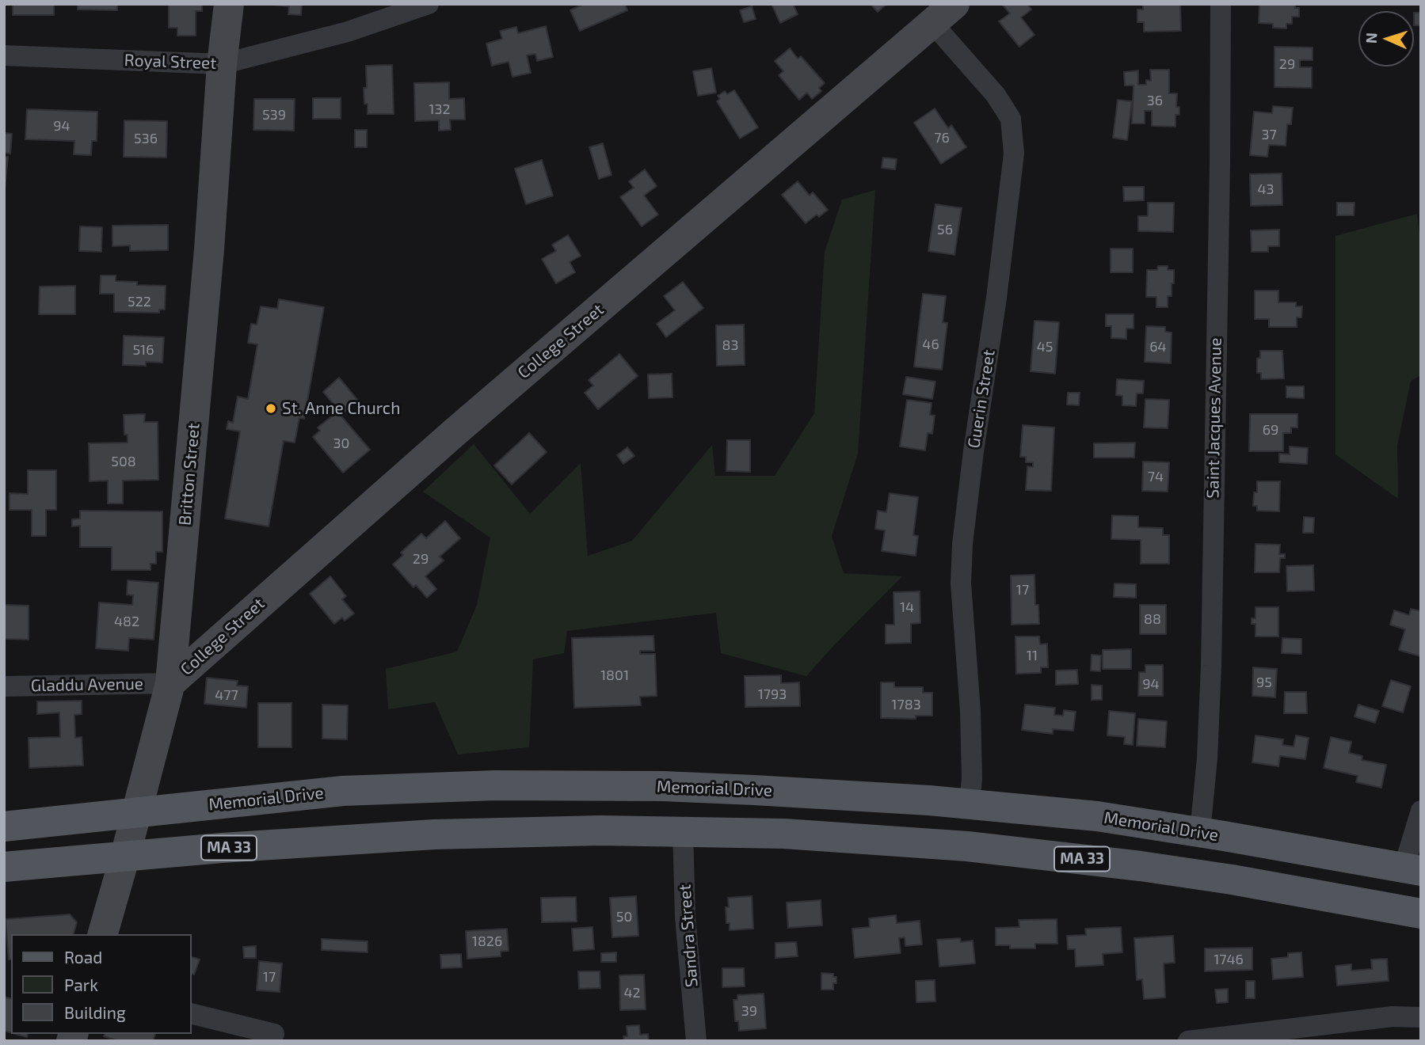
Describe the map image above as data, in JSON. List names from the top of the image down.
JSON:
{
  "streets": {
    "main road": ["Memorial Drive", "MA 33"],
    "street": [
      "Royal Street",
      "College Street",
      "Guerin Street",
      "Saint Jacques Avenue",
      "Britton Street",
      "Gladdu Avenue",
      "Sandra Street"
    ]
  },
  "crossings": [
    ["Royal Street", "Britton Street"],
    ["College Street", "Guerin Street"],
    ["College Street", "Britton Street"],
    ["College Street", "Gladdu Avenue"],
    ["Guerin Street", "Memorial Drive"],
    ["Saint Jacques Avenue", "Memorial Drive"],
    ["Britton Street", "Gladdu Avenue"],
    ["Britton Street", "Memorial Drive"],
    ["Britton Street", "MA 33"],
    ["MA 33", "Sandra Street"]
  ],
  "places": ["St. Anne Church"],
  "house_numbers": [
    "29",
    "36",
    "132",
    "539",
    "94",
    "37",
    "76",
    "536",
    "43",
    "56",
    "522",
    "46",
    "83",
    "45",
    "64",
    "516",
    "69",
    "30",
    "508",
    "74",
    "29",
    "17",
    "14",
    "88",
    "482",
    "11",
    "1801",
    "95",
    "94",
    "1793",
    "477",
    "1783",
    "50",
    "1826",
    "1746",
    "17",
    "42",
    "39"
  ],
  "legend": ["Road", "Park", "Building"],
  "north": "left"
}
